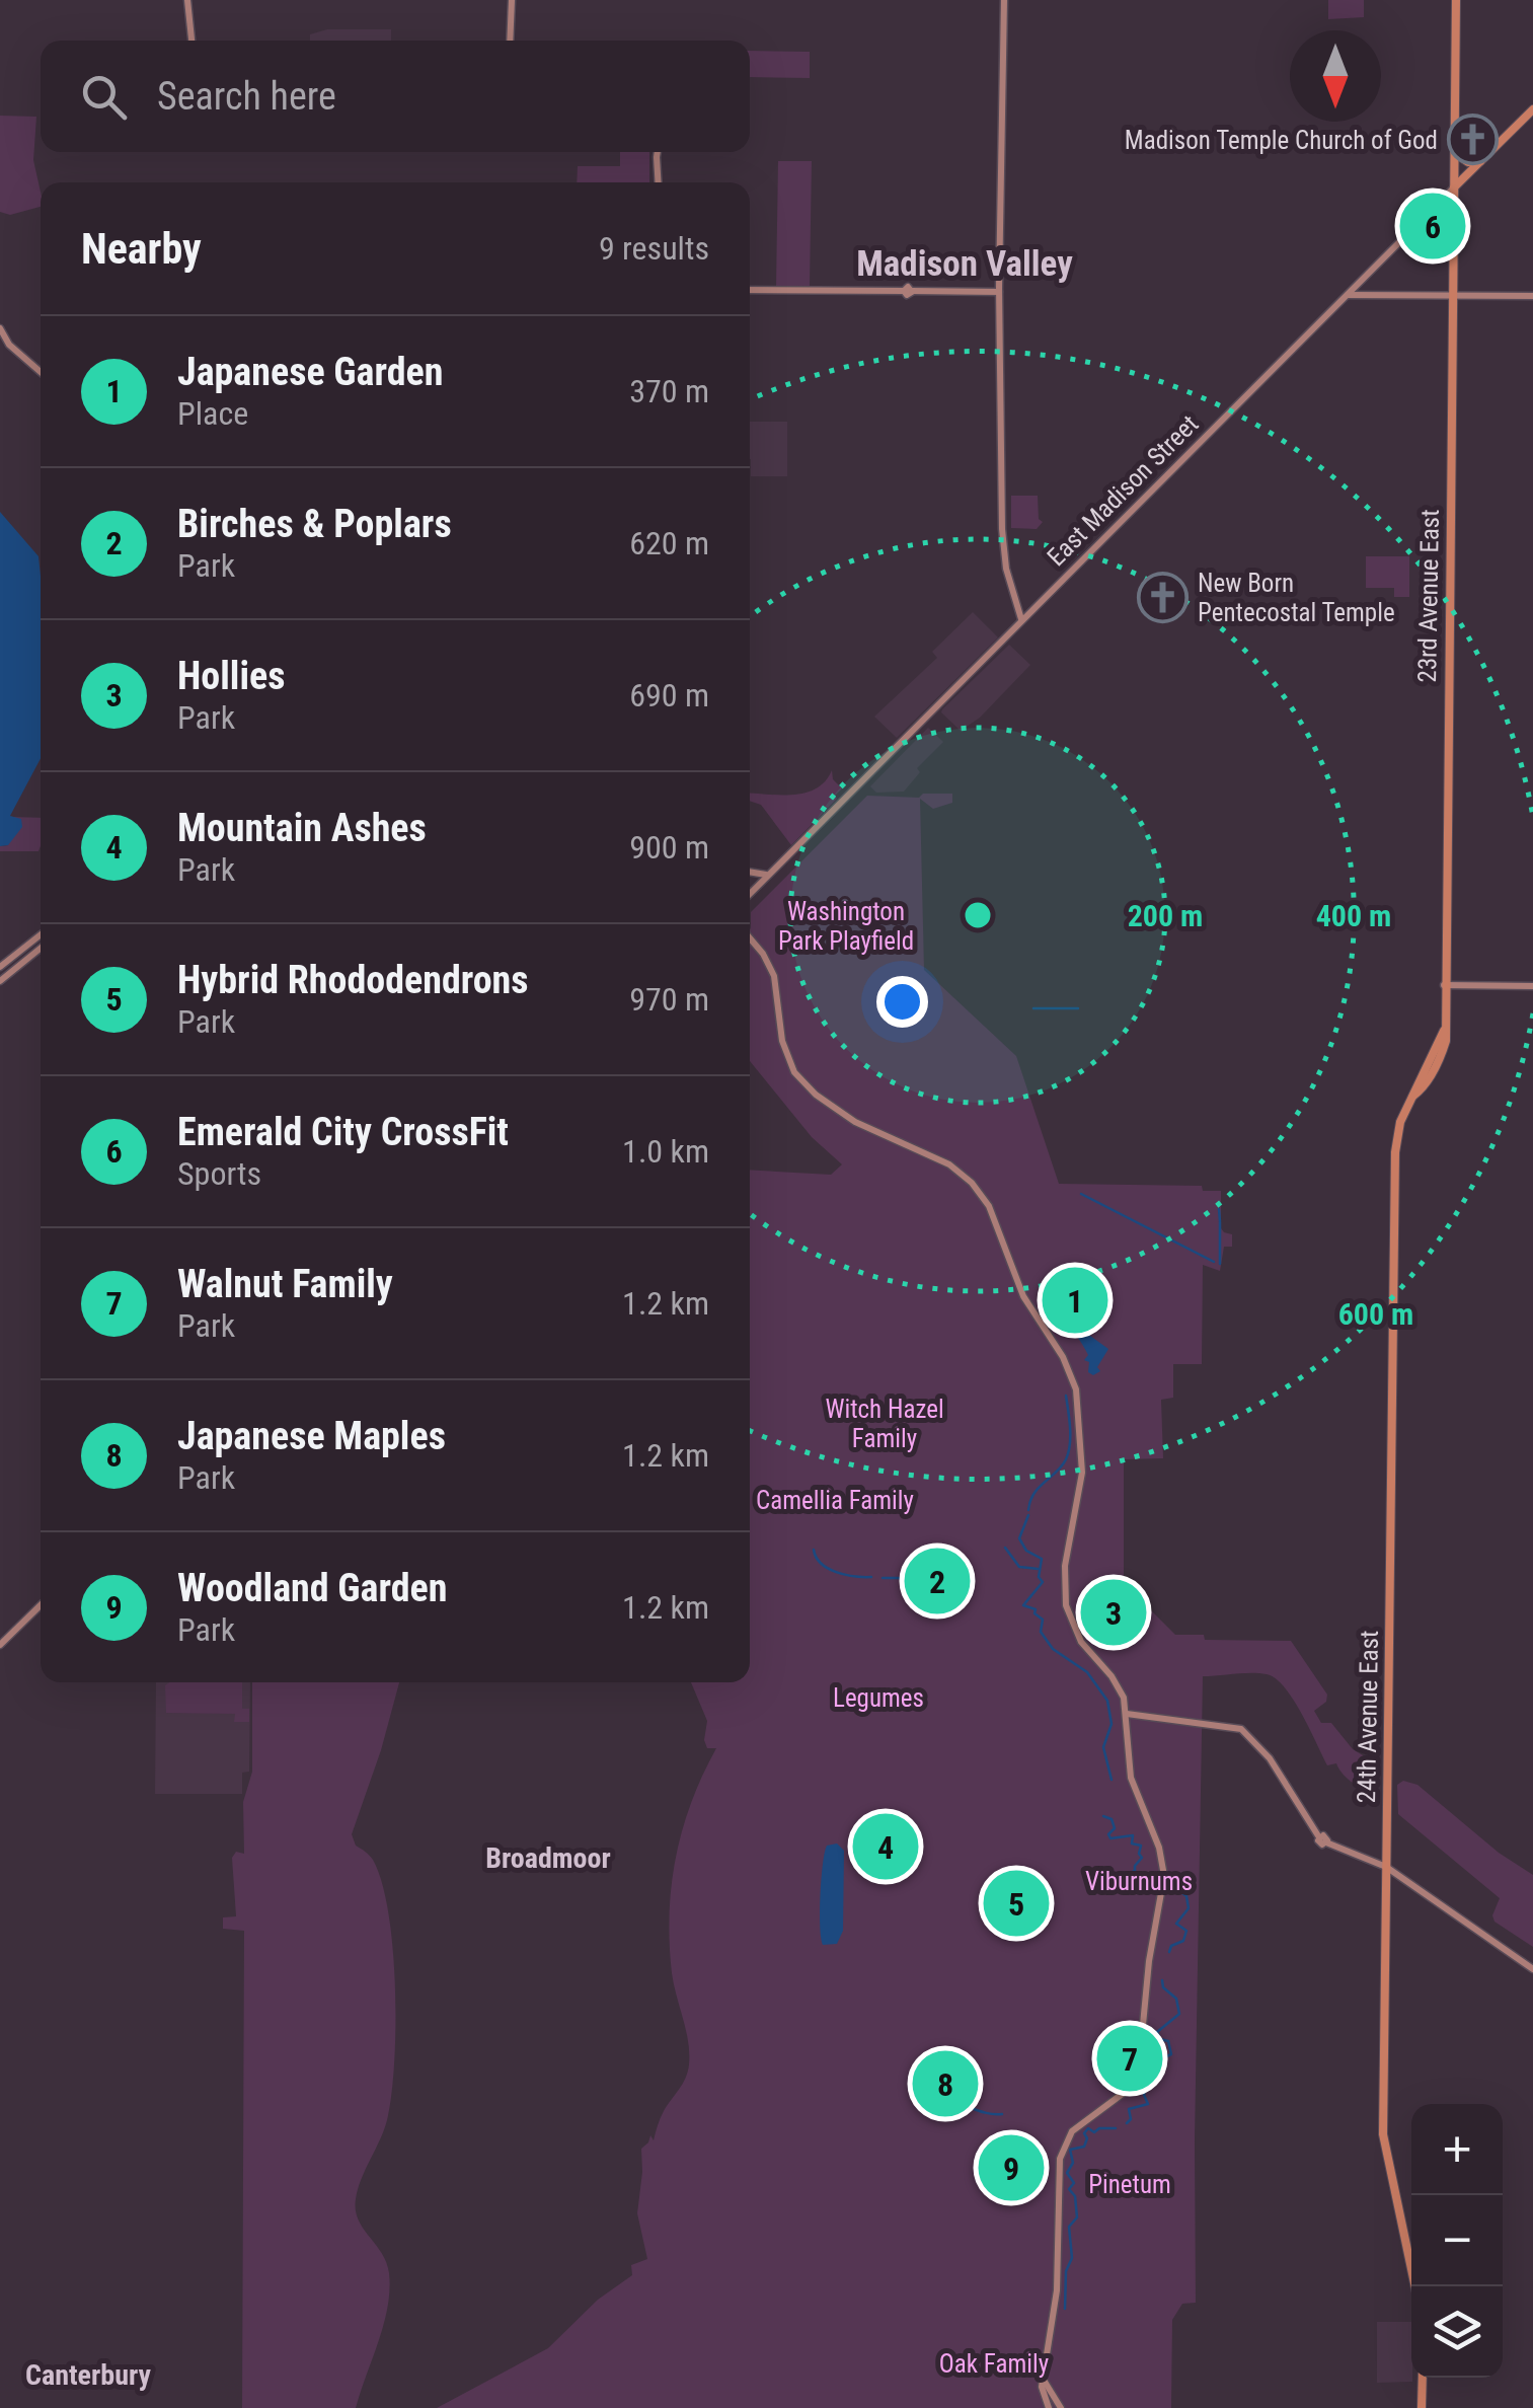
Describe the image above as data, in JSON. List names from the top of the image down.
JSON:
{
  "streets": {
    "main road": ["East Madison Street", "23rd Avenue East", "24th Avenue East"]
  },
  "crossings": [
    ["East Madison Street", "23rd Avenue East"],
    ["23rd Avenue East", "24th Avenue East"]
  ],
  "districts": ["Madison Valley", "Broadmoor", "Canterbury"],
  "parks": [
    "Washington Park Playfield",
    "Witch Hazel Family",
    "Camellia Family",
    "Legumes",
    "Viburnums",
    "Pinetum",
    "Oak Family"
  ],
  "places": {
    "church": ["Madison Temple Church of God", "New Born Pentecostal Temple"]
  },
  "north": "bottom",
  "page": {
    "search": "Search here",
    "heading": ["Nearby", "9 results"],
    "pins": [
      "6",
      "1",
      "2",
      "3",
      "4",
      "5",
      "7",
      "8",
      "9"
    ],
    "list": [
      {
        "mark": "1",
        "name": "Japanese Garden",
        "note": "Place",
        "value": "370 m"
      },
      {
        "mark": "2",
        "name": "Birches & Poplars",
        "note": "Park",
        "value": "620 m"
      },
      {
        "mark": "3",
        "name": "Hollies",
        "note": "Park",
        "value": "690 m"
      },
      {
        "mark": "4",
        "name": "Mountain Ashes",
        "note": "Park",
        "value": "900 m"
      },
      {
        "mark": "5",
        "name": "Hybrid Rhododendrons",
        "note": "Park",
        "value": "970 m"
      },
      {
        "mark": "6",
        "name": "Emerald City CrossFit",
        "note": "Sports",
        "value": "1.0 km"
      },
      {
        "mark": "7",
        "name": "Walnut Family",
        "note": "Park",
        "value": "1.2 km"
      },
      {
        "mark": "8",
        "name": "Japanese Maples",
        "note": "Park",
        "value": "1.2 km"
      },
      {
        "mark": "9",
        "name": "Woodland Garden",
        "note": "Park",
        "value": "1.2 km"
      }
    ],
    "map_buttons": ["+", "−"]
  },
  "rings": ["200 m", "400 m", "600 m"]
}
